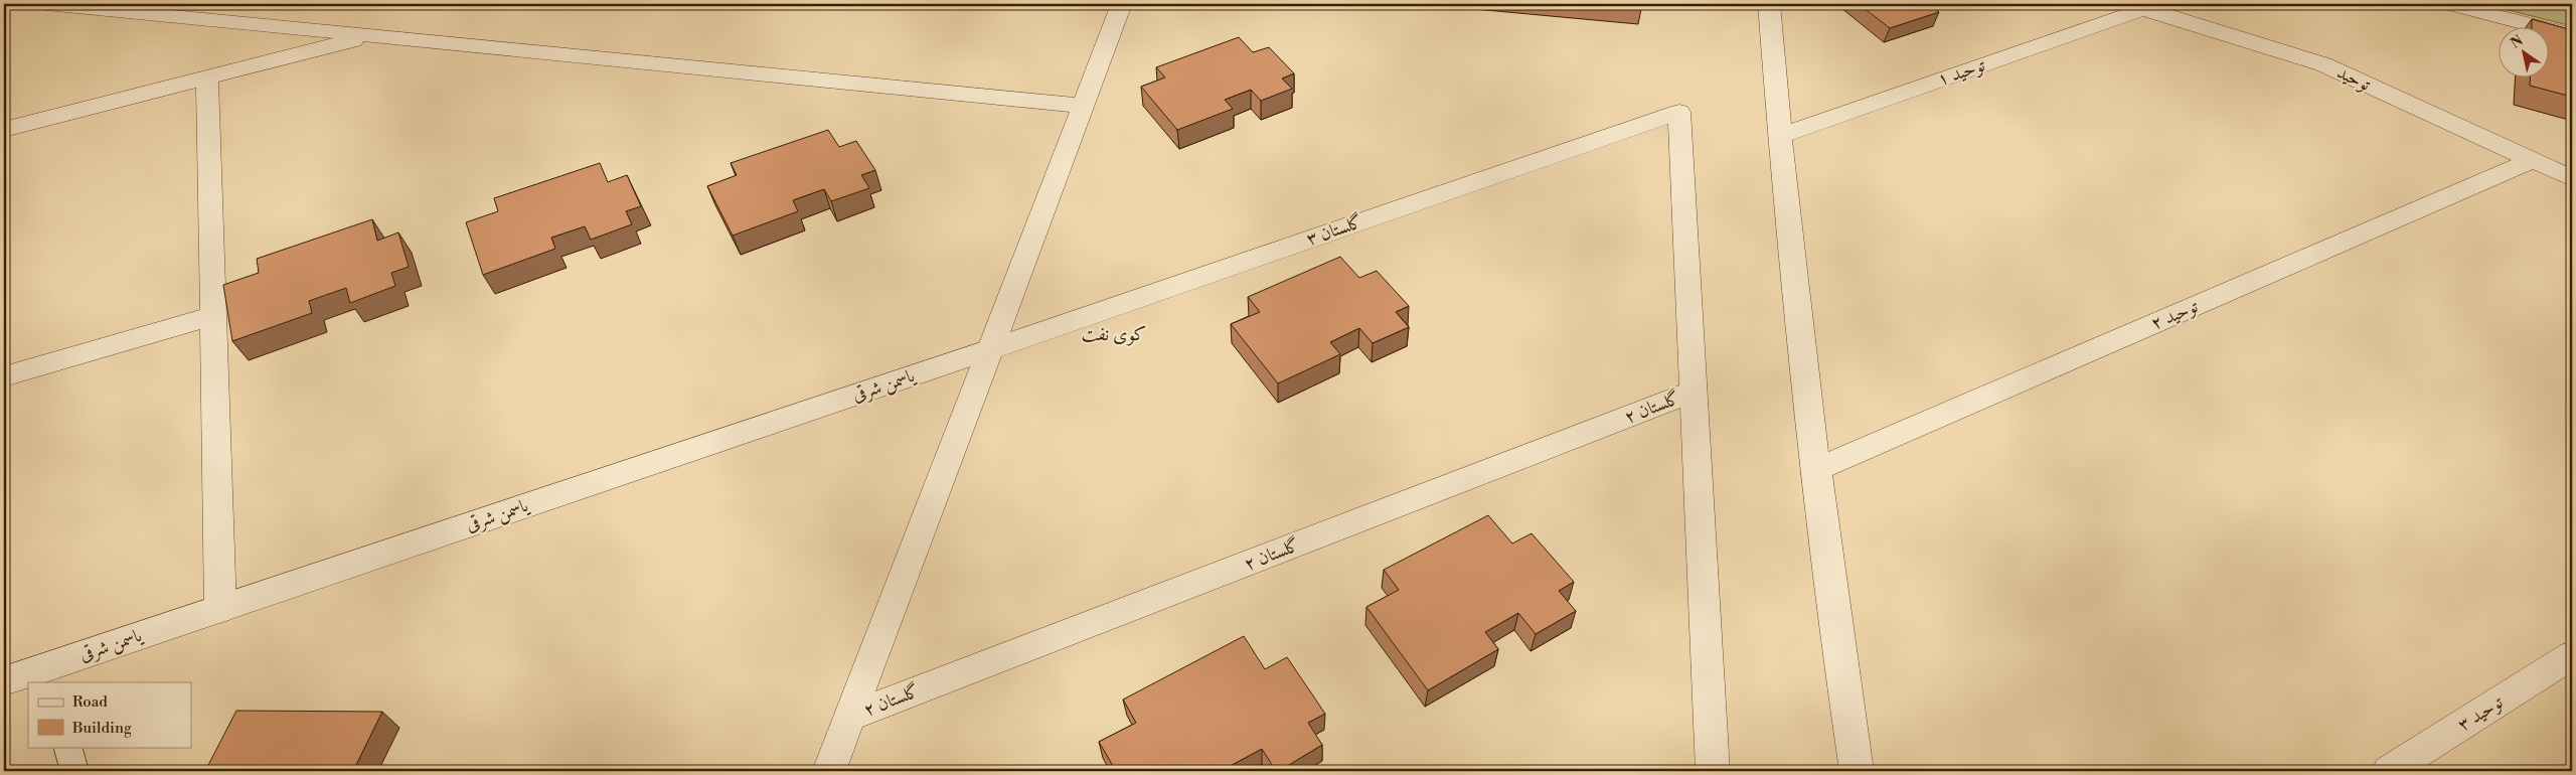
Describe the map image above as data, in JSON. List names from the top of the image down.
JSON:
{
  "streets": {
    "street": [
      "توحید ۱",
      "توحید",
      "گلستان ۳",
      "توحید ۲",
      "یاسمن شرقی",
      "گلستان ۲",
      "توحید ۳"
    ]
  },
  "crossings": [
    ["توحید ۱", "توحید"],
    ["توحید", "توحید ۲"],
    ["گلستان ۳", "یاسمن شرقی"],
    ["گلستان ۳", "گلستان ۲"]
  ],
  "districts": ["کوی نفت"],
  "legend": ["Road", "Building"],
  "north": "top left"
}
